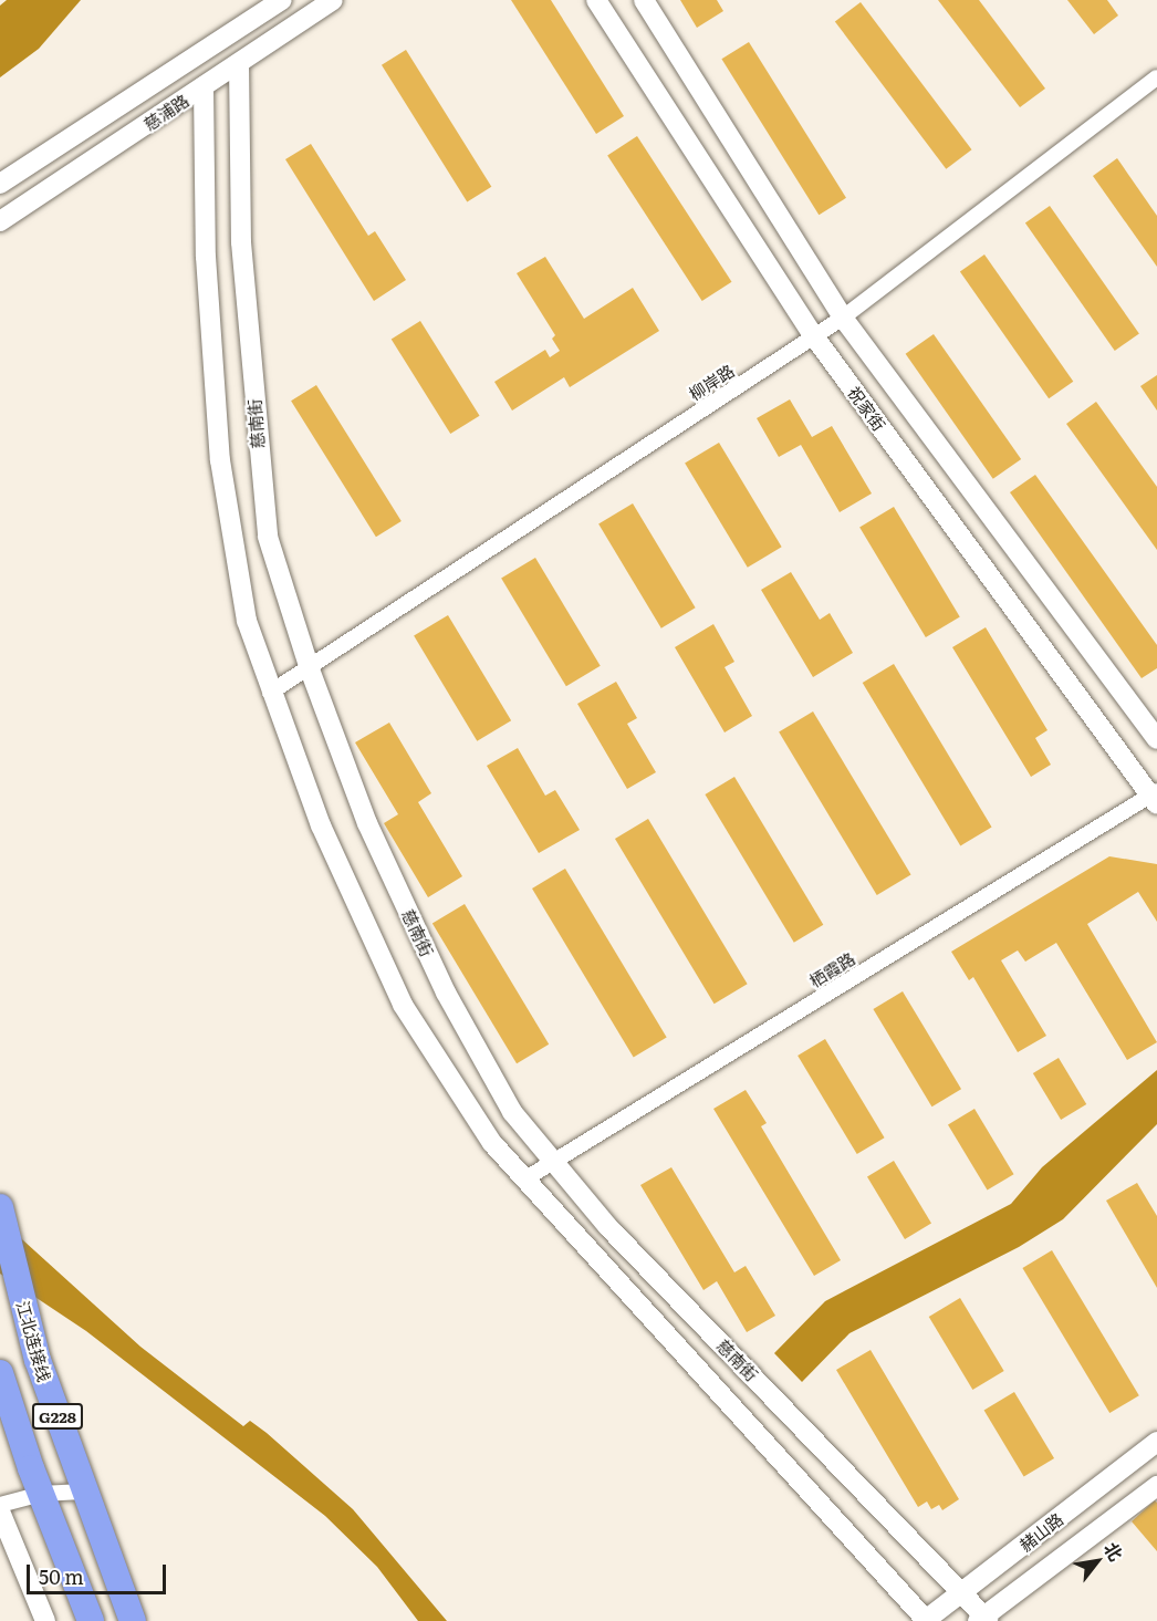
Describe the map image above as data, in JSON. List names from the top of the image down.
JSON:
{
  "streets": {
    "highway": ["江北连接线", "G228"],
    "street": [
      "慈浦路",
      "柳岸路",
      "祝家街",
      "慈南街",
      "栖霞路",
      "赭山路"
    ]
  },
  "crossings": [
    ["慈浦路", "慈南街"],
    ["柳岸路", "祝家街"],
    ["柳岸路", "慈南街"],
    ["祝家街", "栖霞路"],
    ["慈南街", "栖霞路"],
    ["慈南街", "赭山路"]
  ],
  "scale_bar": "50 m",
  "north": "top right"
}
